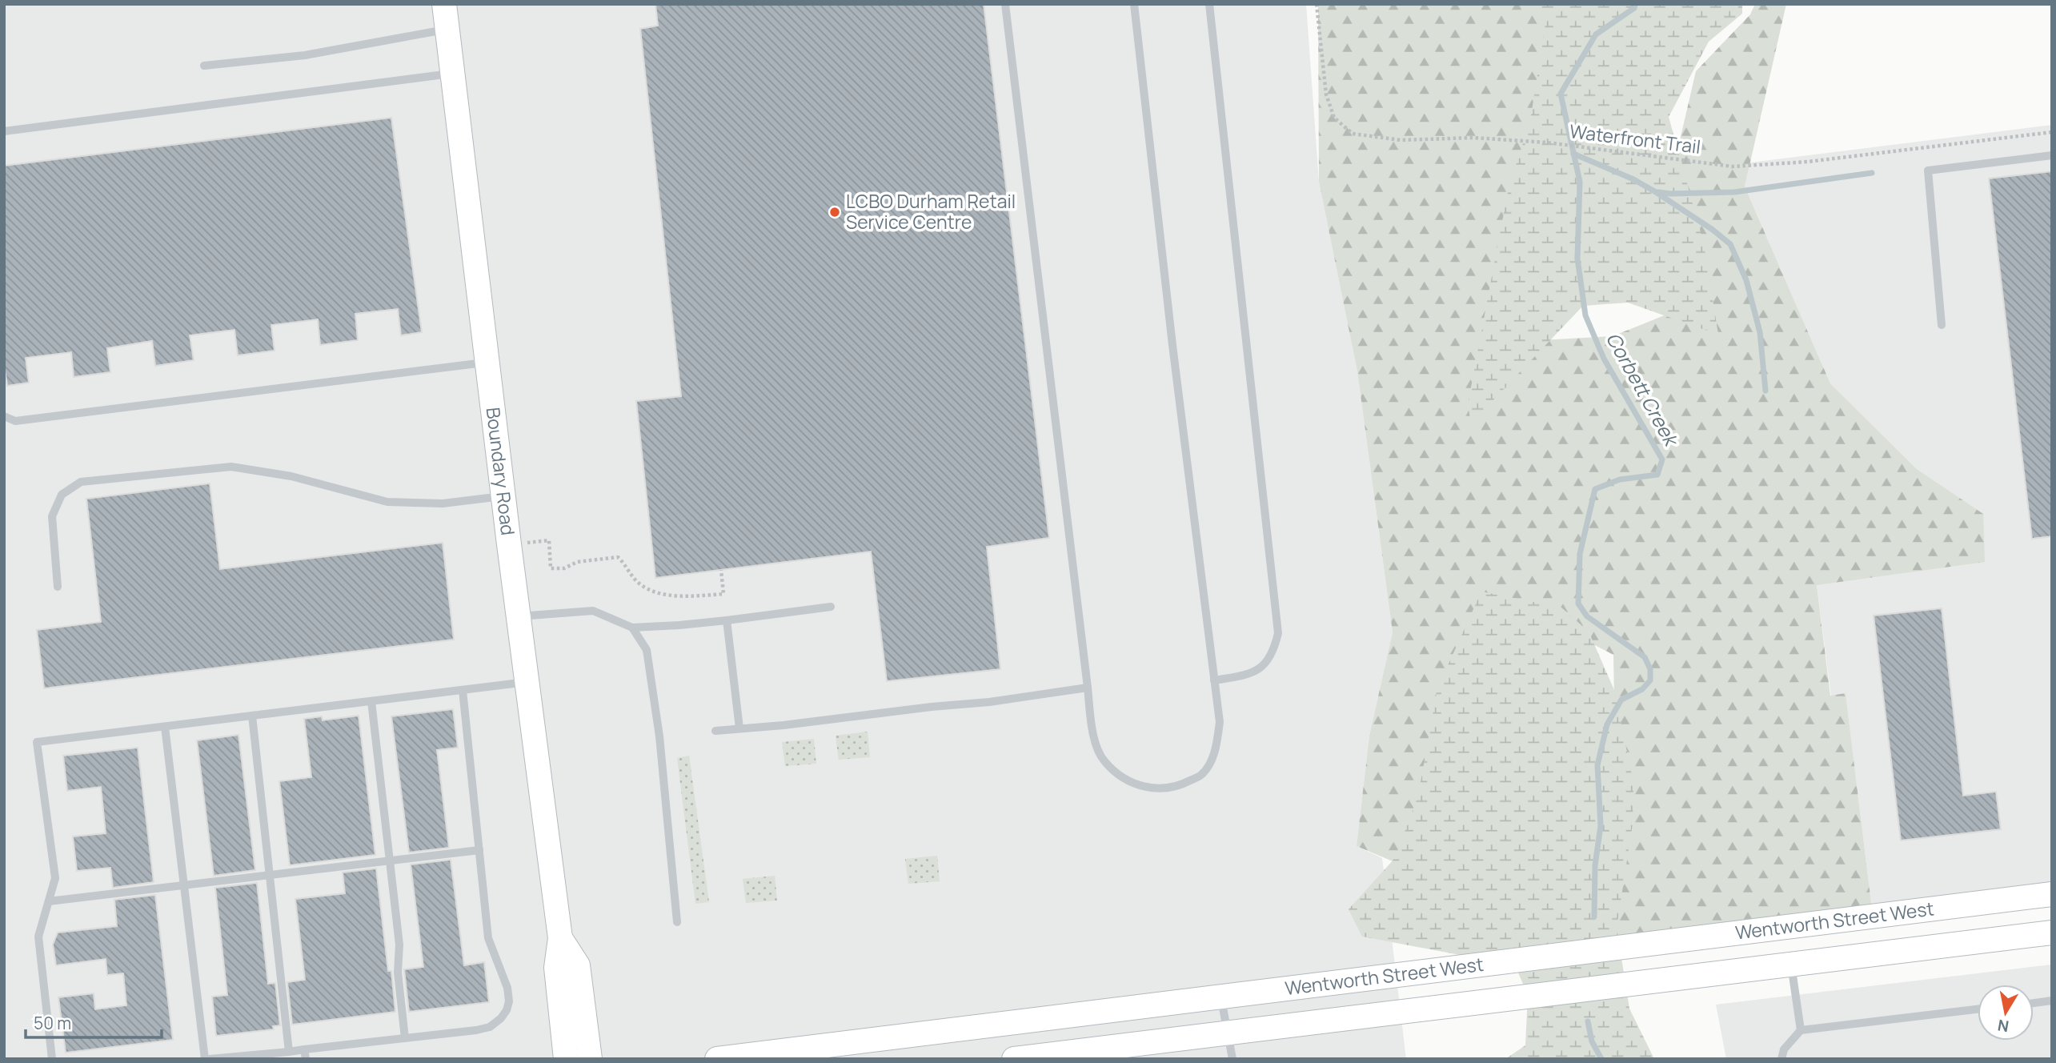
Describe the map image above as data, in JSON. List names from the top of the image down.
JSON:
{
  "streets": {
    "main road": ["Boundary Road", "Wentworth Street West"],
    "path": ["Waterfront Trail"]
  },
  "water": ["Corbett Creek"],
  "places": ["LCBO Durham Retail Service Centre"],
  "scale_bar": "50 m",
  "north": "bottom"
}
